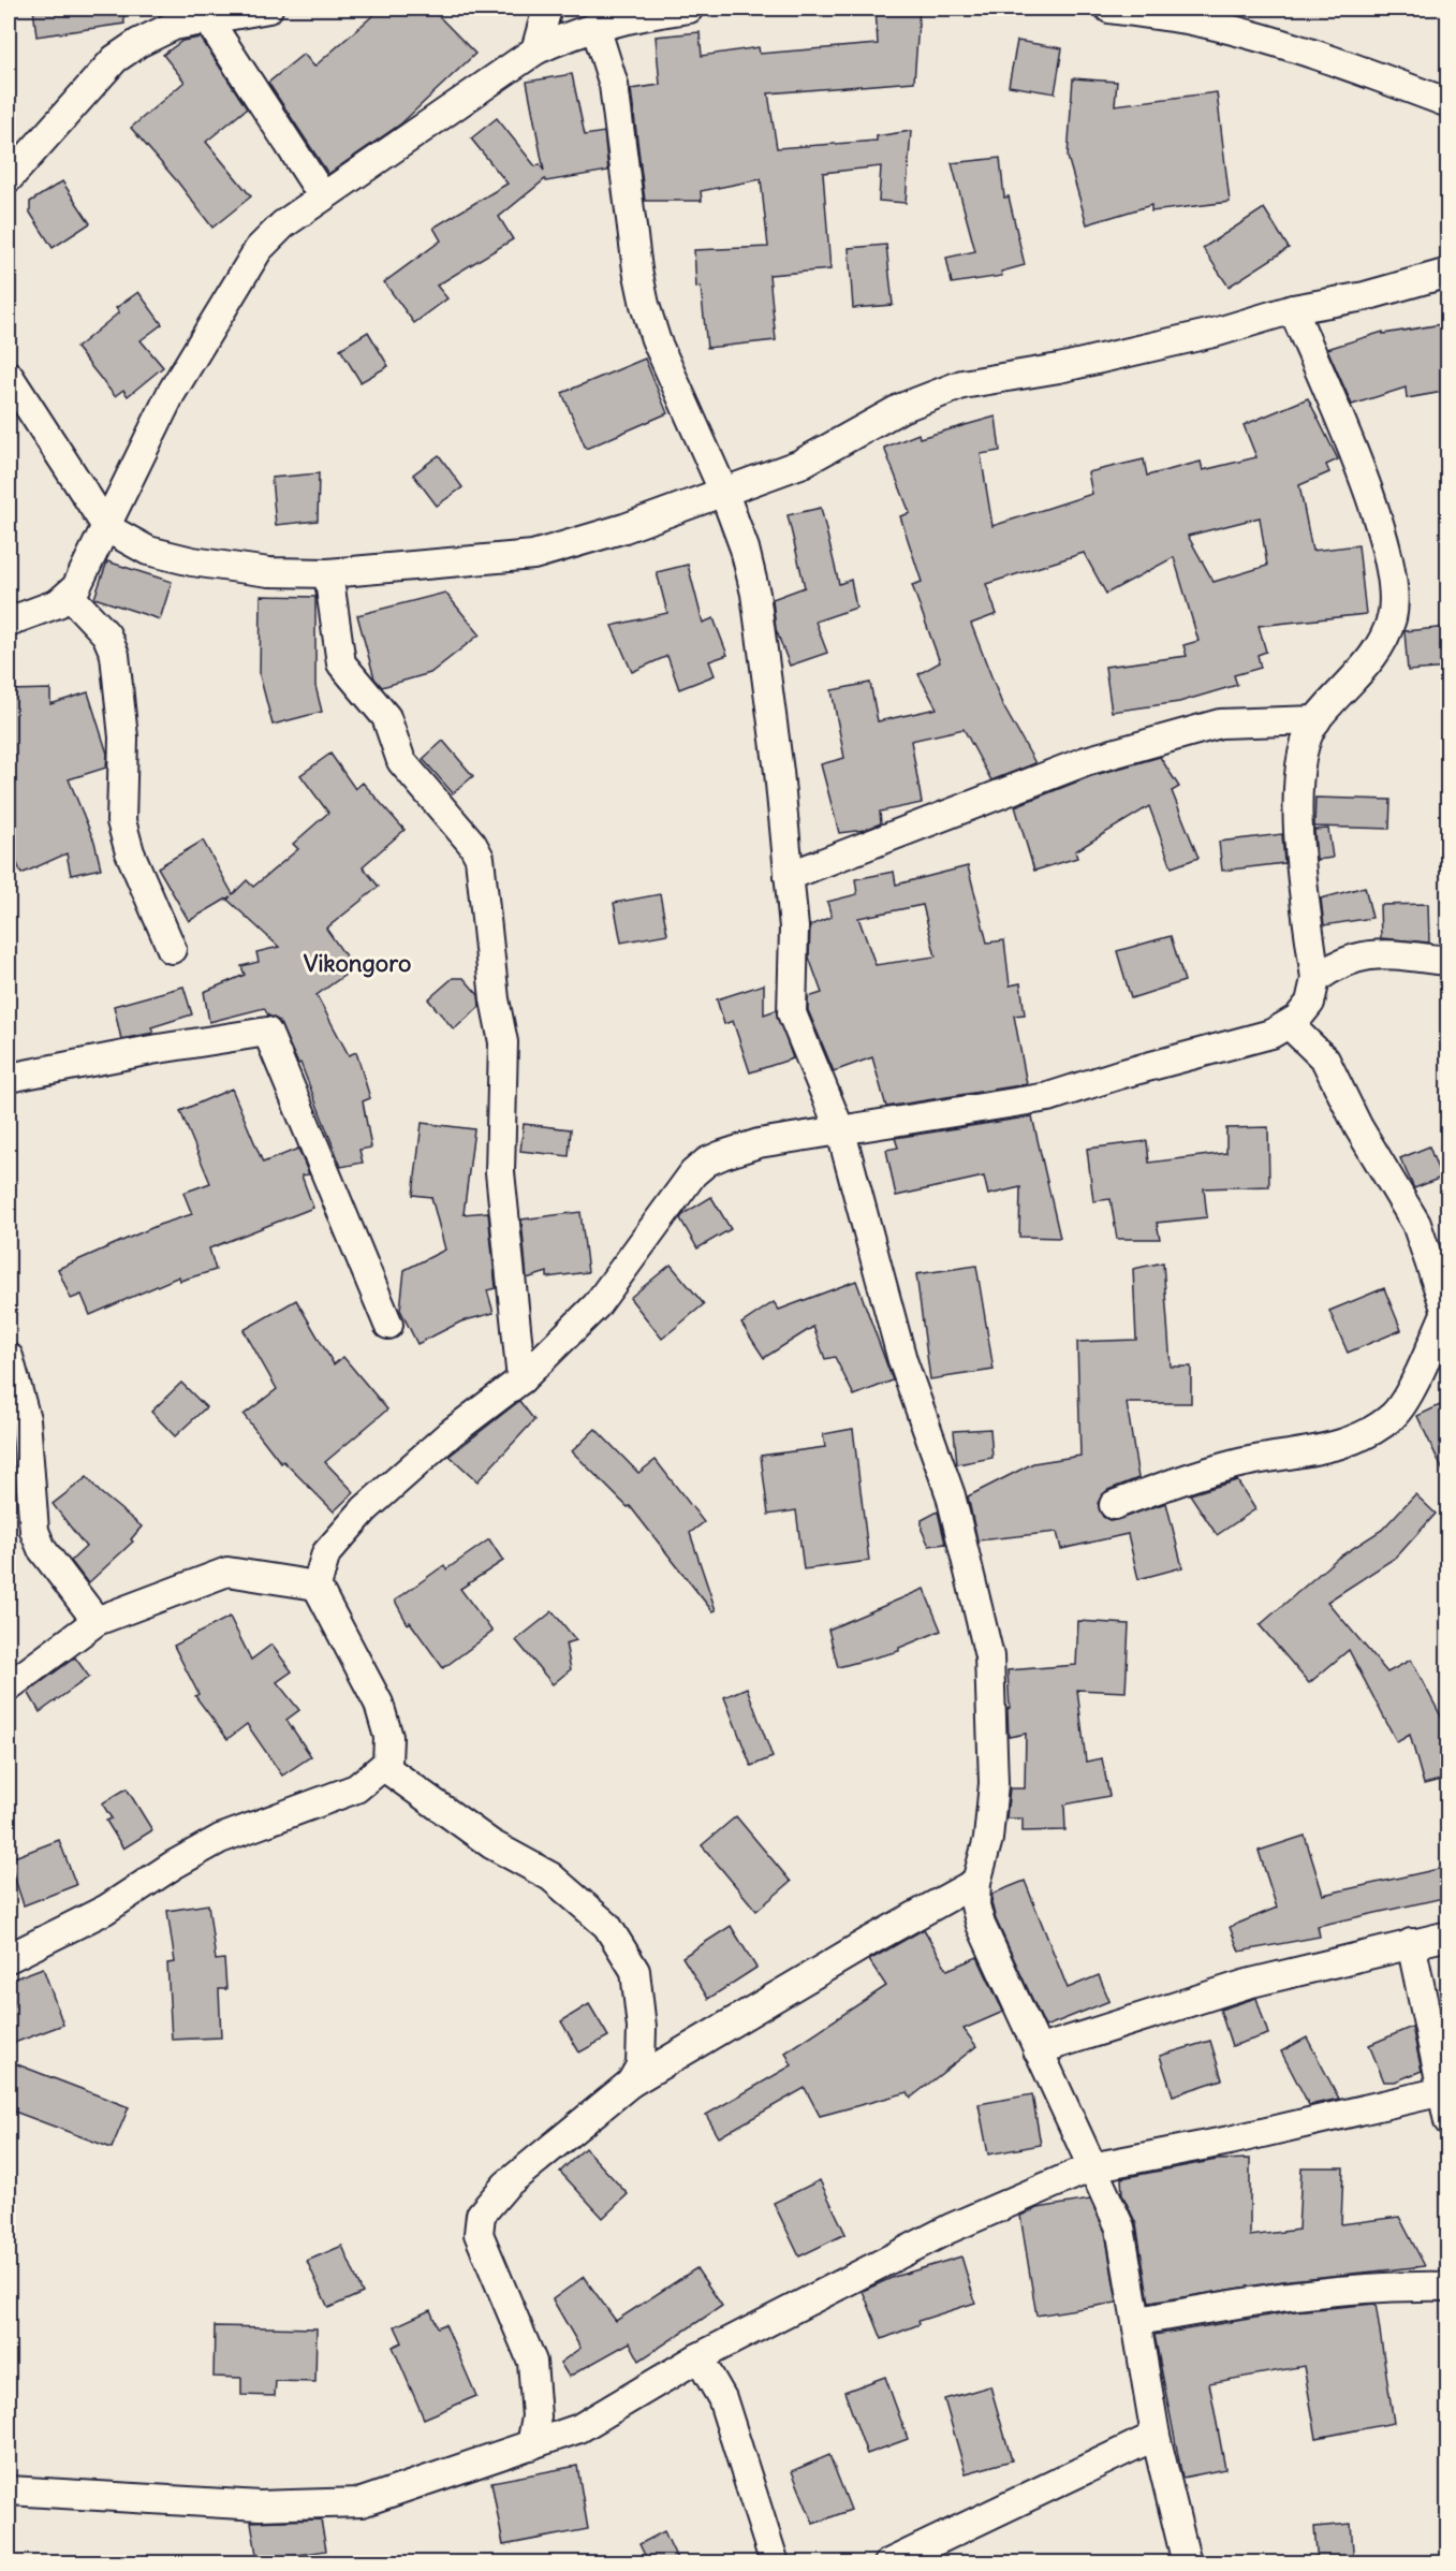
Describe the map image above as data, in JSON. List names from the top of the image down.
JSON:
{
  "districts": ["Vikongoro"]
}
